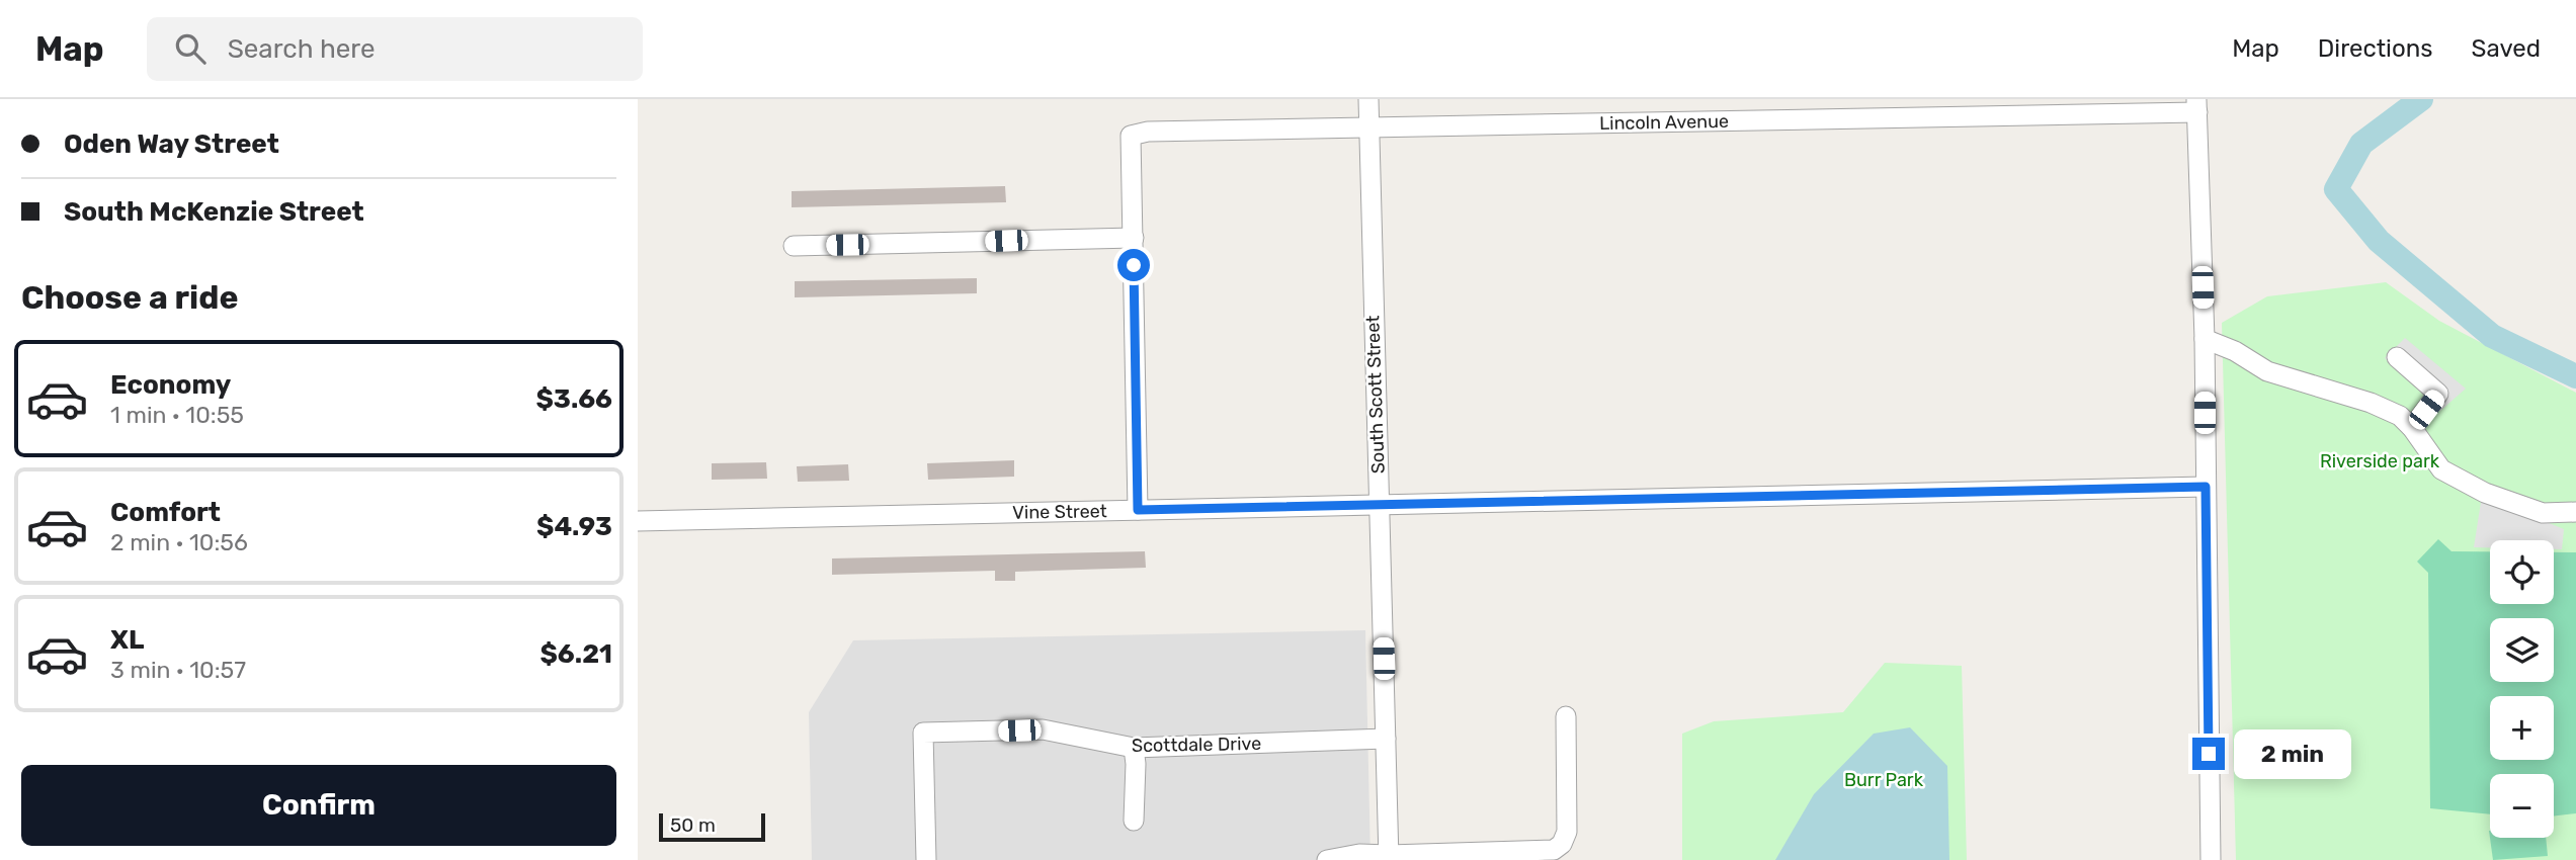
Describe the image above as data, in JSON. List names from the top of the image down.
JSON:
{
  "streets": {
    "street": [
      "Lincoln Avenue",
      "South Scott Street",
      "Vine Street",
      "Scottdale Drive"
    ]
  },
  "crossings": [
    ["Lincoln Avenue", "South Scott Street"],
    ["South Scott Street", "Vine Street"],
    ["South Scott Street", "Scottdale Drive"]
  ],
  "parks": ["Riverside park", "Burr Park"],
  "scale_bar": "50 m",
  "page": {
    "header": "Map",
    "search": "Search here",
    "nav": ["Map", "Directions", "Saved"],
    "banner": ["Oden Way Street", "South McKenzie Street"],
    "heading": "Choose a ride",
    "list": [
      {
        "name": "Economy",
        "note": "1 min · 10:55",
        "value": "$3.66"
      },
      {
        "name": "Comfort",
        "note": "2 min · 10:56",
        "value": "$4.93"
      },
      {
        "name": "XL",
        "note": "3 min · 10:57",
        "value": "$6.21"
      }
    ],
    "map_buttons": ["+", "−"],
    "bubble": "2 min",
    "buttons": "Confirm",
    "scale": "50 m"
  }
}
